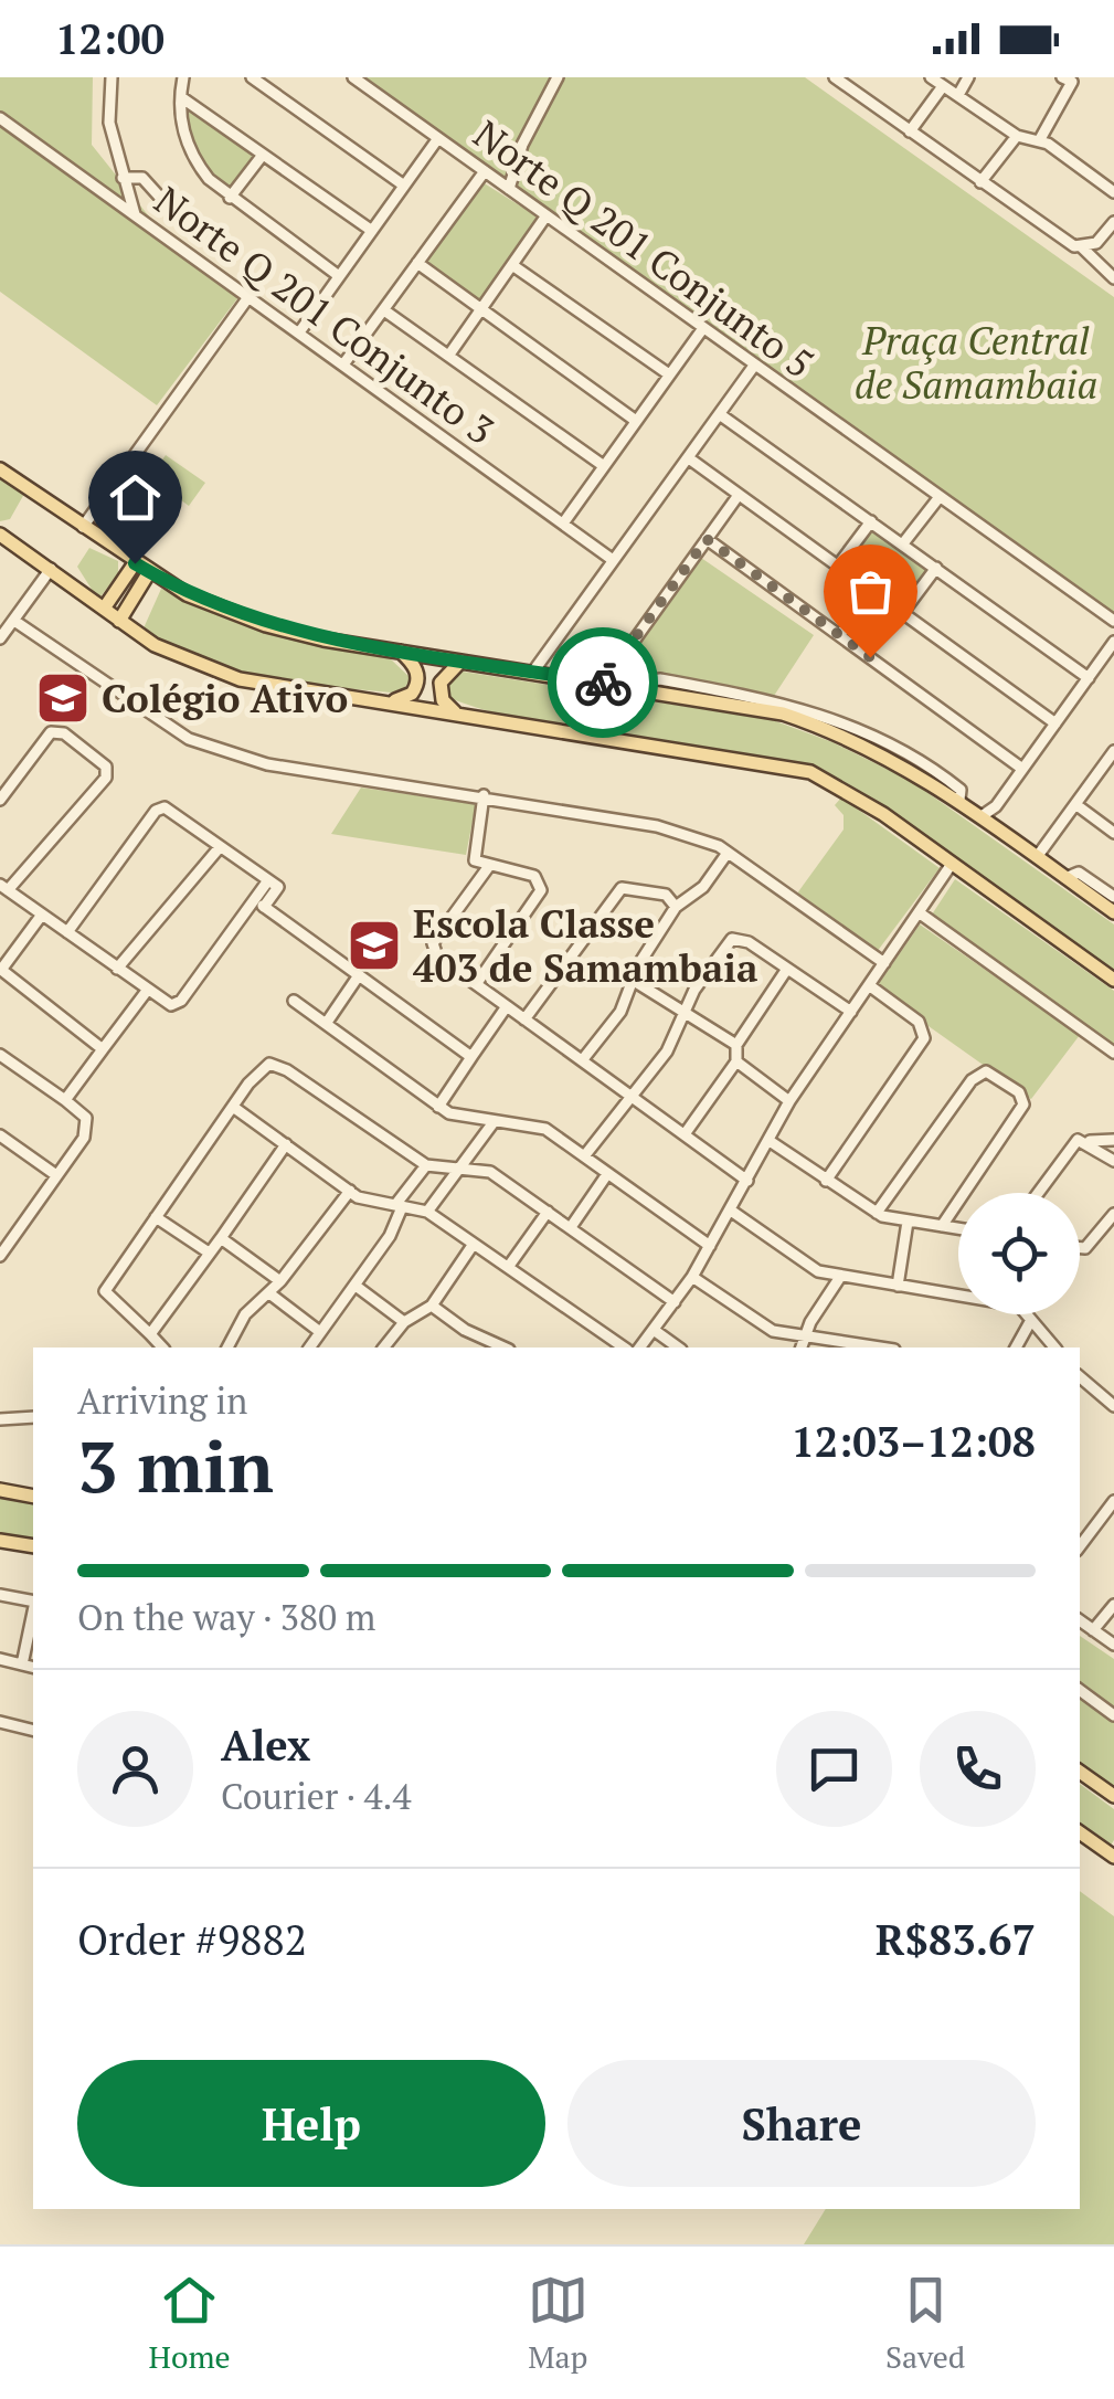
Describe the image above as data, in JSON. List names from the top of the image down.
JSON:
{
  "streets": {
    "street": ["Norte Q 201 Conjunto 5", "Norte Q 201 Conjunto 3"]
  },
  "parks": ["Praça Central de Samambaia"],
  "places": {
    "school or university": ["Colégio Ativo", "Escola Classe 403 de Samambaia"]
  },
  "page": {
    "status": "12:00",
    "heading": ["3 min", "Arriving in", "12:03–12:08"],
    "panel": [
      "Alex",
      "Courier · 4.4",
      "Order #9882",
      "R$83.67"
    ],
    "bar": "On the way · 380 m",
    "buttons": ["Help", "Share"],
    "tabs": ["Home", "Map", "Saved"]
  }
}
